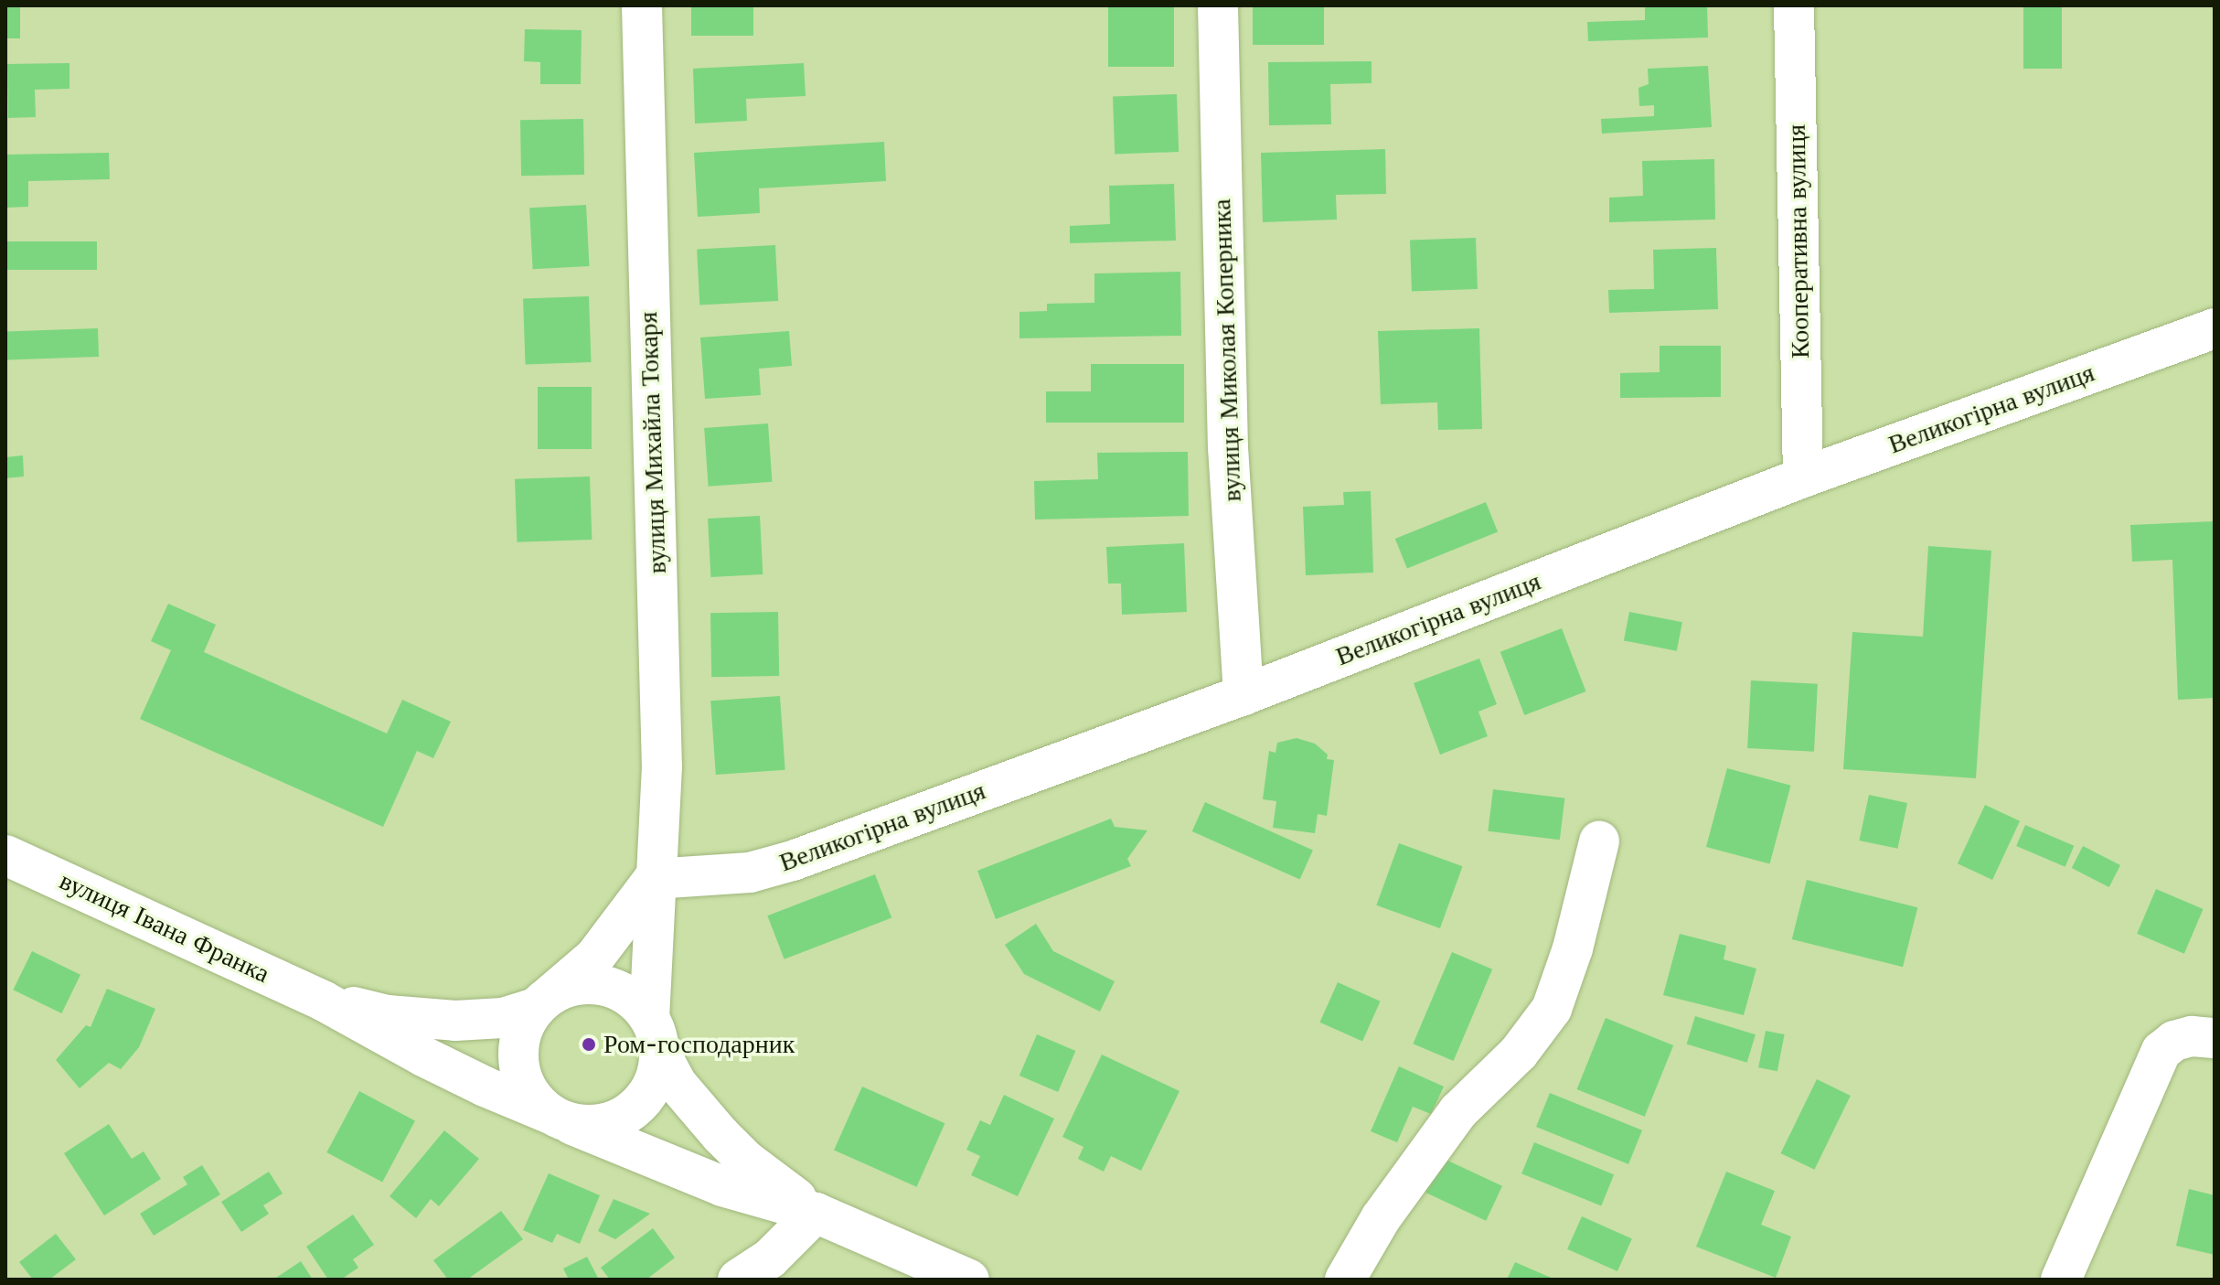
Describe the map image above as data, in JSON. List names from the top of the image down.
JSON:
{
  "streets": {
    "street": [
      "Кооперативна вулиця",
      "вулиця Миколая Коперника",
      "Великогірна вулиця",
      "вулиця Михайла Токаря",
      "вулиця Івана Франка"
    ]
  },
  "crossings": [
    ["Кооперативна вулиця", "Великогірна вулиця"],
    ["вулиця Миколая Коперника", "Великогірна вулиця"],
    ["Великогірна вулиця", "вулиця Михайла Токаря"],
    ["вулиця Михайла Токаря", "вулиця Івана Франка"]
  ],
  "places": ["Ром-господарник"]
}
